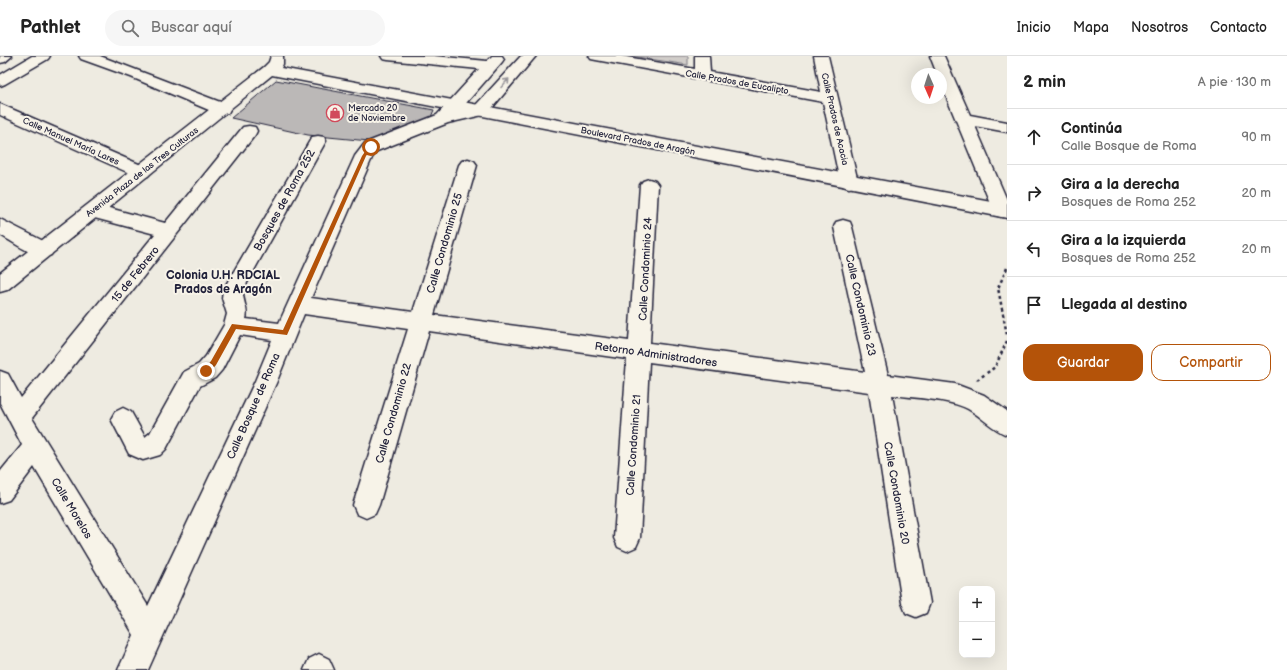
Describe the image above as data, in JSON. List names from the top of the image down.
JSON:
{
  "streets": {
    "street": [
      "Calle Prados de Eucalipto",
      "Calle Prados de Acacia",
      "Calle Manuel María Lares",
      "Boulevard Prados de Aragón",
      "Avenida Plaza de las Tres Culturas",
      "Bosques de Roma 252",
      "Calle Condominio 25",
      "Calle Condominio 24",
      "15 de Febrero",
      "Calle Condominio 23",
      "Retorno Administradores",
      "Calle Bosque de Roma",
      "Calle Condominio 22",
      "Calle Condominio 21",
      "Calle Condominio 20",
      "Calle Morelos"
    ]
  },
  "crossings": [
    ["Calle Prados de Eucalipto", "Calle Prados de Acacia"],
    ["Calle Prados de Acacia", "Boulevard Prados de Aragón"],
    ["Calle Manuel María Lares", "Avenida Plaza de las Tres Culturas"],
    ["Boulevard Prados de Aragón", "Calle Bosque de Roma"],
    ["Calle Condominio 25", "Retorno Administradores"],
    ["Calle Condominio 25", "Calle Condominio 22"],
    ["Calle Condominio 24", "Retorno Administradores"],
    ["Calle Condominio 24", "Calle Condominio 21"],
    ["15 de Febrero", "Calle Morelos"],
    ["Calle Condominio 23", "Retorno Administradores"],
    ["Calle Condominio 23", "Calle Condominio 20"],
    ["Retorno Administradores", "Calle Bosque de Roma"],
    ["Retorno Administradores", "Calle Condominio 22"],
    ["Retorno Administradores", "Calle Condominio 21"],
    ["Retorno Administradores", "Calle Condominio 20"],
    ["Calle Bosque de Roma", "Calle Morelos"]
  ],
  "districts": ["Colonia U.H. RDCIAL Prados de Aragón"],
  "places": {
    "shop": ["Mercado 20 de Noviembre"]
  },
  "north": "bottom",
  "page": {
    "header": "Pathlet",
    "search": "Buscar aquí",
    "nav": [
      "Inicio",
      "Mapa",
      "Nosotros",
      "Contacto"
    ],
    "heading": ["2 min", "A pie · 130 m"],
    "list": [
      ["Continúa", "Calle Bosque de Roma", "90 m"],
      ["Gira a la derecha", "Bosques de Roma 252", "20 m"],
      ["Gira a la izquierda", "Bosques de Roma 252", "20 m"],
      "Llegada al destino"
    ],
    "buttons": ["Guardar", "Compartir"],
    "map_buttons": ["+", "−"]
  }
}
